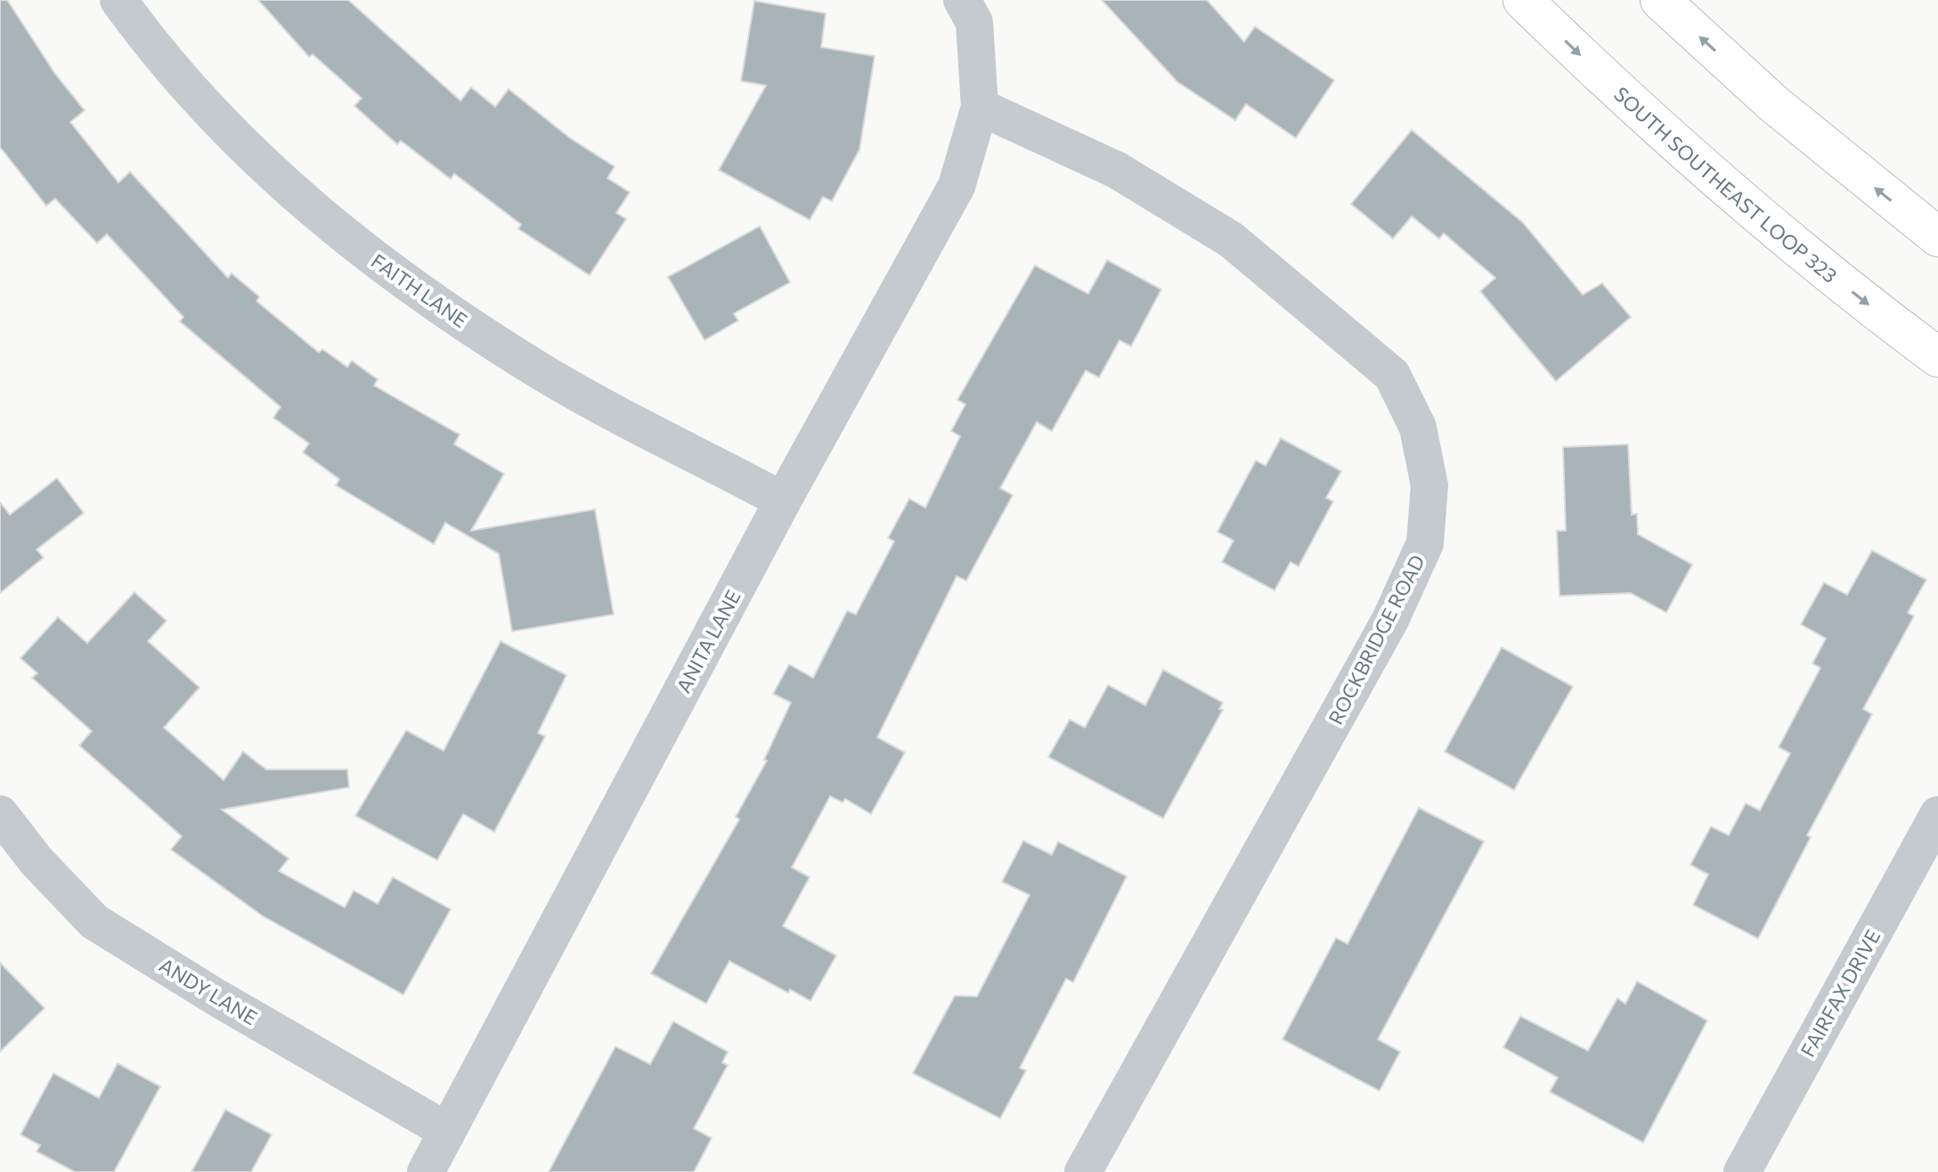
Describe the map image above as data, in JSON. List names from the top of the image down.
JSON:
{
  "streets": {
    "highway": ["SOUTH SOUTHEAST LOOP 323"],
    "street": [
      "FAITH LANE",
      "ROCKBRIDGE ROAD",
      "ANITA LANE",
      "ANDY LANE",
      "FAIRFAX DRIVE"
    ]
  },
  "crossings": [
    ["FAITH LANE", "ANITA LANE"],
    ["ROCKBRIDGE ROAD", "ANITA LANE"],
    ["ANITA LANE", "ANDY LANE"]
  ]
}
